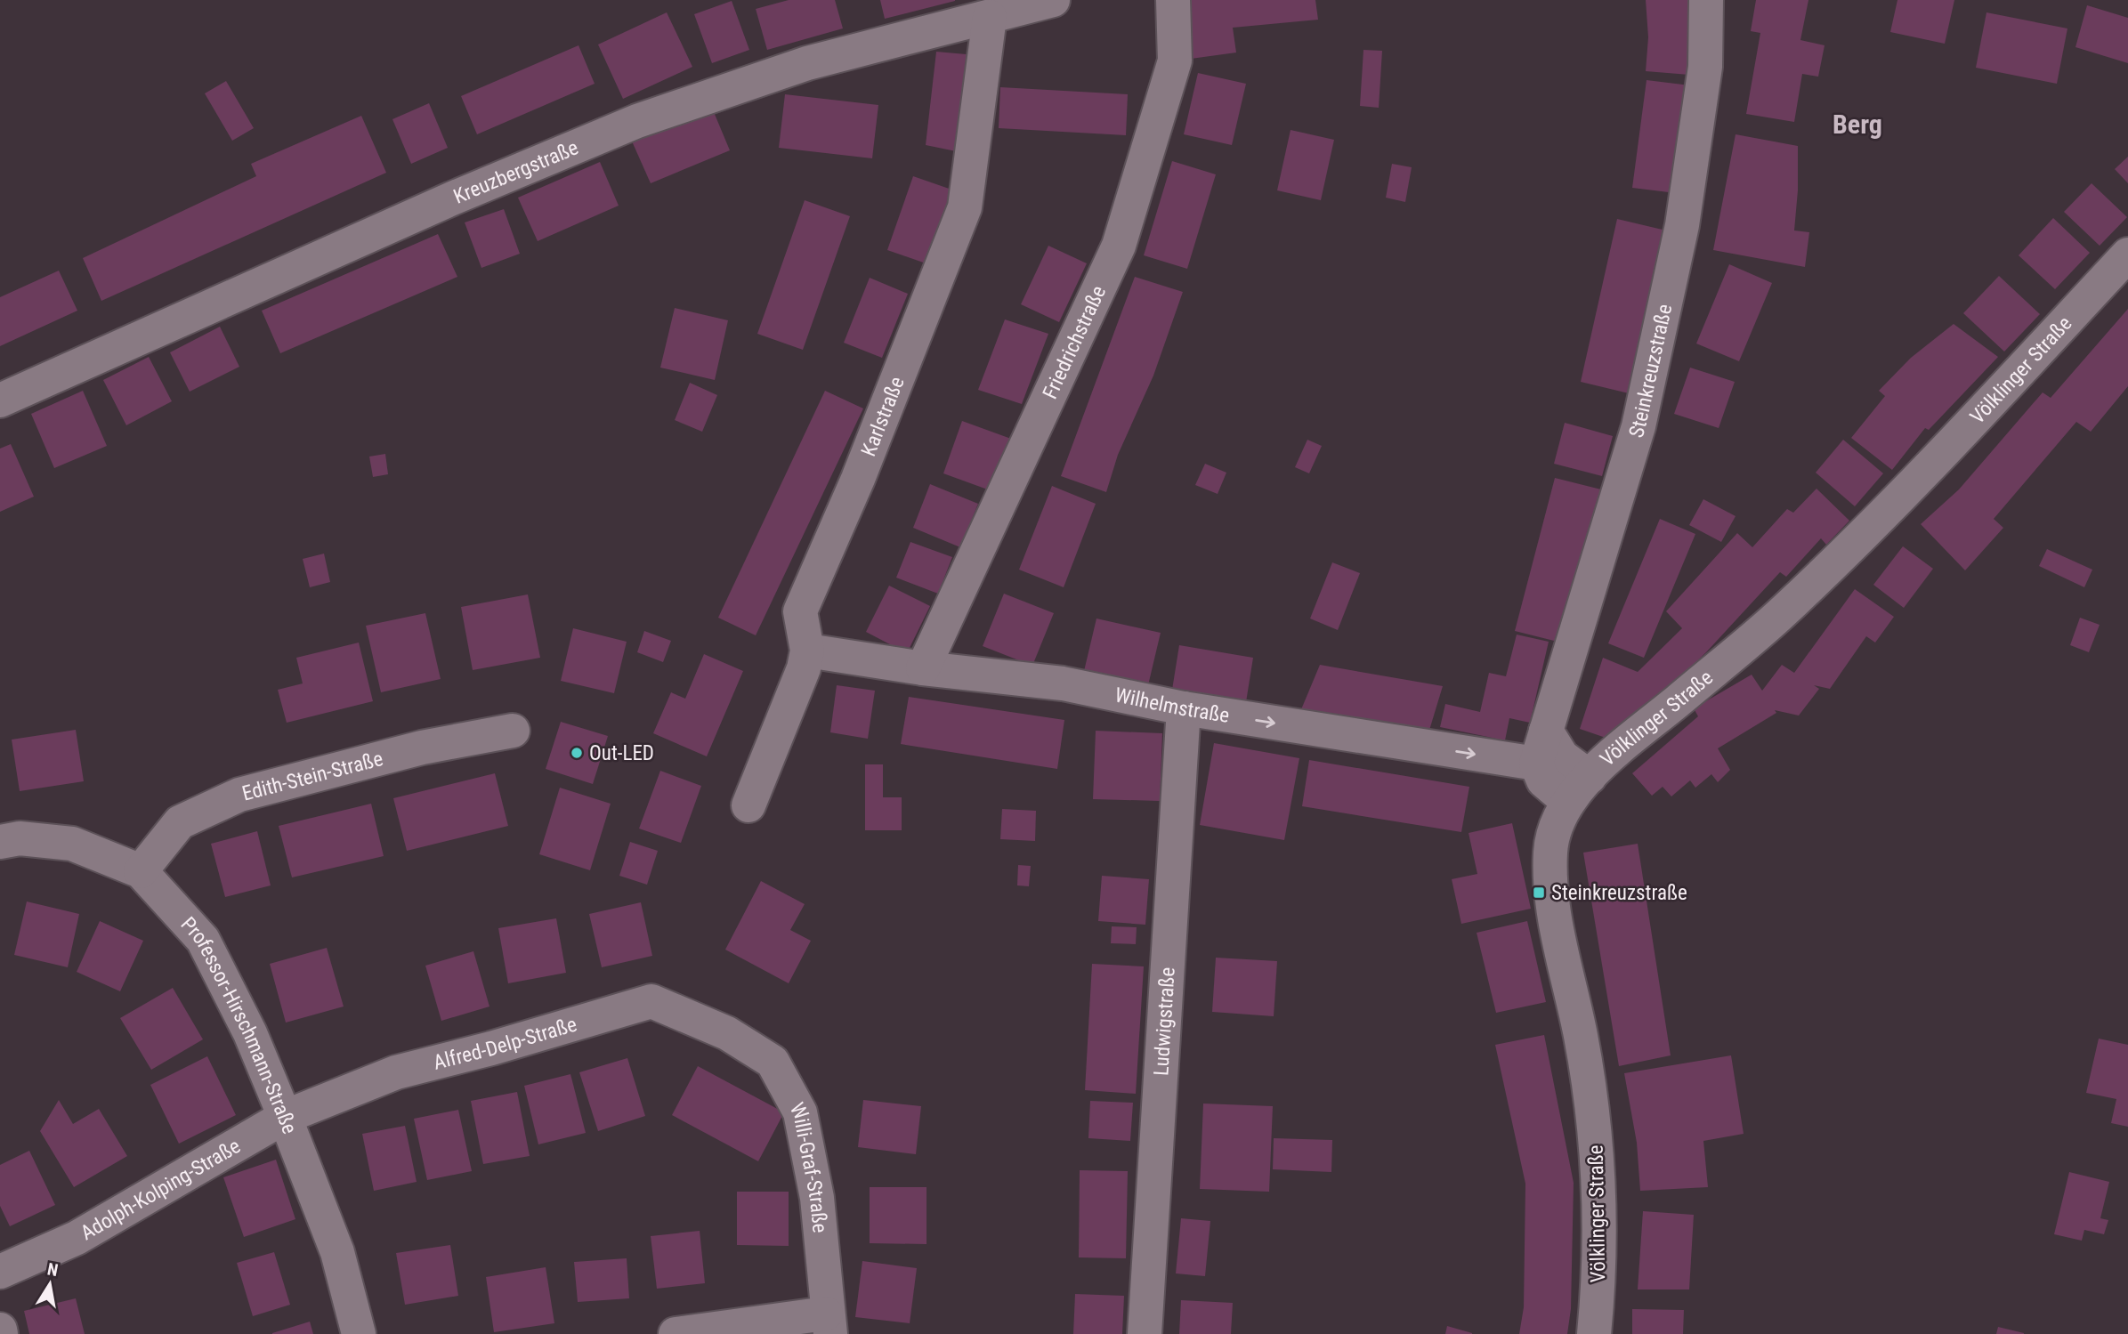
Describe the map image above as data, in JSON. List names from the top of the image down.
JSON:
{
  "streets": {
    "street": [
      "Kreuzbergstraße",
      "Friedrichstraße",
      "Steinkreuzstraße",
      "Völklinger Straße",
      "Karlstraße",
      "Wilhelmstraße",
      "Edith-Stein-Straße",
      "Ludwigstraße",
      "Professor-Hirschmann-Straße",
      "Alfred-Delp-Straße",
      "Willi-Graf-Straße",
      "Adolph-Kolping-Straße"
    ]
  },
  "crossings": [
    ["Kreuzbergstraße", "Karlstraße"],
    ["Friedrichstraße", "Wilhelmstraße"],
    ["Steinkreuzstraße", "Wilhelmstraße"],
    ["Karlstraße", "Wilhelmstraße"],
    ["Wilhelmstraße", "Ludwigstraße"],
    ["Edith-Stein-Straße", "Professor-Hirschmann-Straße"],
    ["Professor-Hirschmann-Straße", "Alfred-Delp-Straße"],
    ["Professor-Hirschmann-Straße", "Adolph-Kolping-Straße"],
    ["Alfred-Delp-Straße", "Willi-Graf-Straße"],
    ["Alfred-Delp-Straße", "Adolph-Kolping-Straße"]
  ],
  "one_way": ["Wilhelmstraße"],
  "districts": ["Berg"],
  "places": {
    "other": ["Out-LED"],
    "transit": ["Steinkreuzstraße"]
  },
  "north": "top"
}
